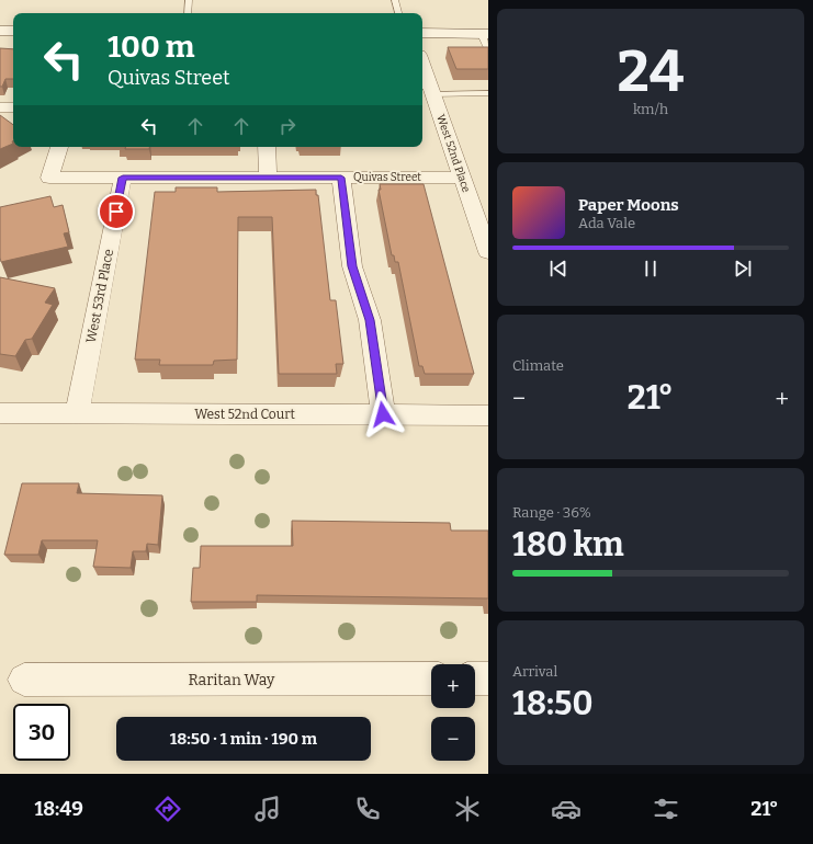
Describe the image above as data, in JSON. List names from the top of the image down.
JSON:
{
  "streets": {
    "street": [
      "West 52nd Place",
      "Quivas Street",
      "West 53rd Place",
      "West 52nd Court",
      "Raritan Way"
    ]
  },
  "crossings": [
    ["West 52nd Place", "Quivas Street"],
    ["Quivas Street", "West 53rd Place"],
    ["West 53rd Place", "West 52nd Court"]
  ],
  "page": {
    "tile": [
      ["24", "km/h"],
      "Climate",
      ["Range · 36%", "180 km"],
      ["Arrival", "18:50"]
    ],
    "turn": ["100 m", "Quivas Street"],
    "song": ["Paper Moons", "Ada Vale"],
    "heat": ["−", "21°", "+"],
    "map_buttons": ["+", "−"],
    "limit": "30",
    "trip": "18:50 · 1 min · 190 m",
    "tabs": ["18:49", "21°"]
  }
}
